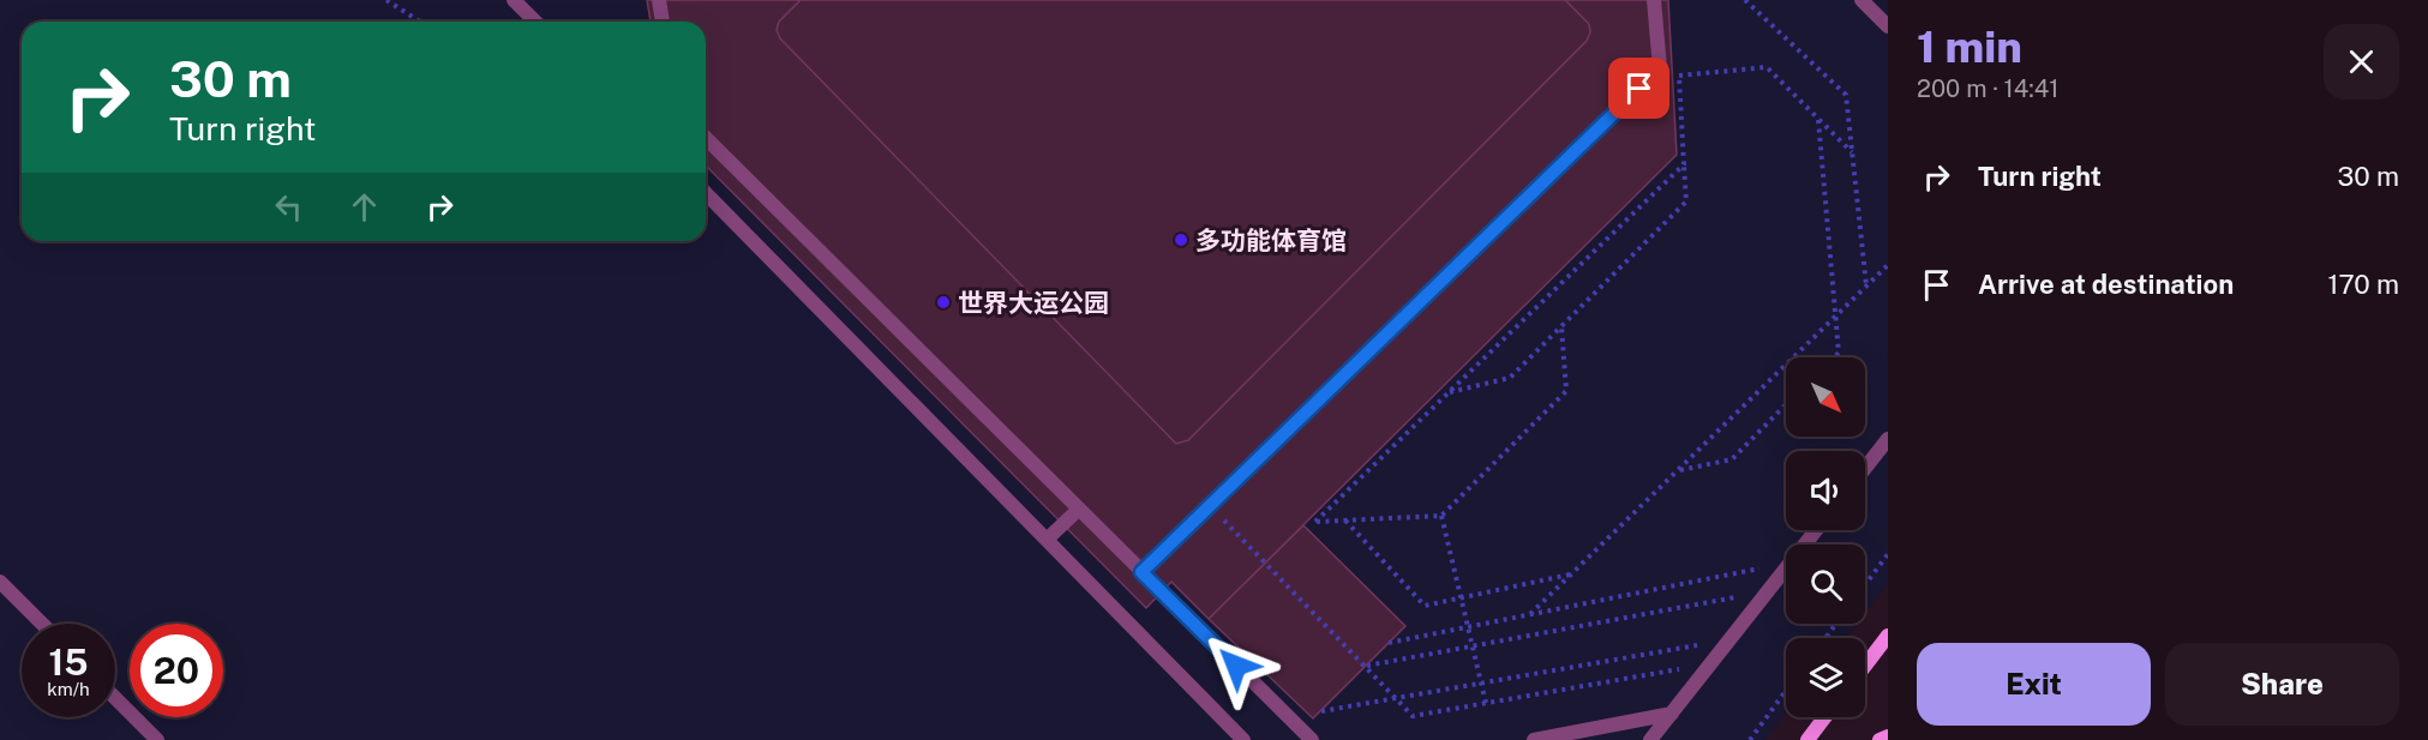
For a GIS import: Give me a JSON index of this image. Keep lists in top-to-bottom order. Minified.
{"places":["多功能体育馆","世界大运公园"],"north":"bottom right","page":{"heading":["1 min","200 m · 14:41"],"turn":["30 m","Turn right"],"list":[{"name":"Turn right","value":"30 m"},{"name":"Arrive at destination","value":"170 m"}],"speed":"15 km/h","limit":"20","buttons":["Exit","Share"]}}
